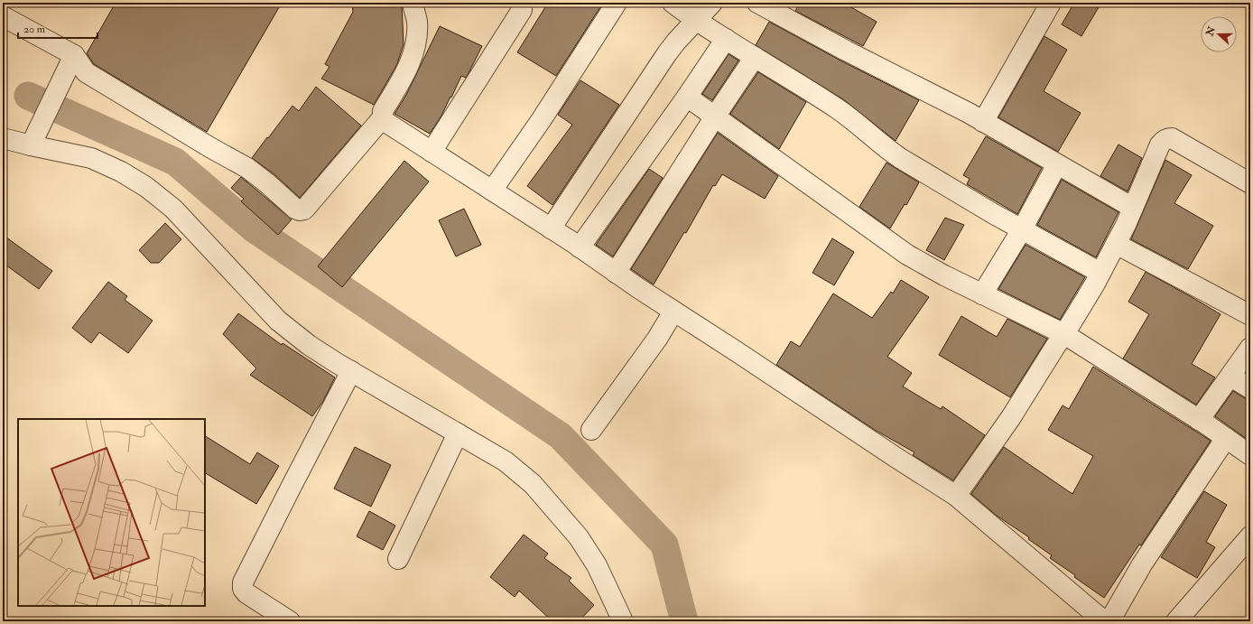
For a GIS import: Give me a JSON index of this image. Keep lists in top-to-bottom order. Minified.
{"scale_bar":"20 m","north":"left"}
